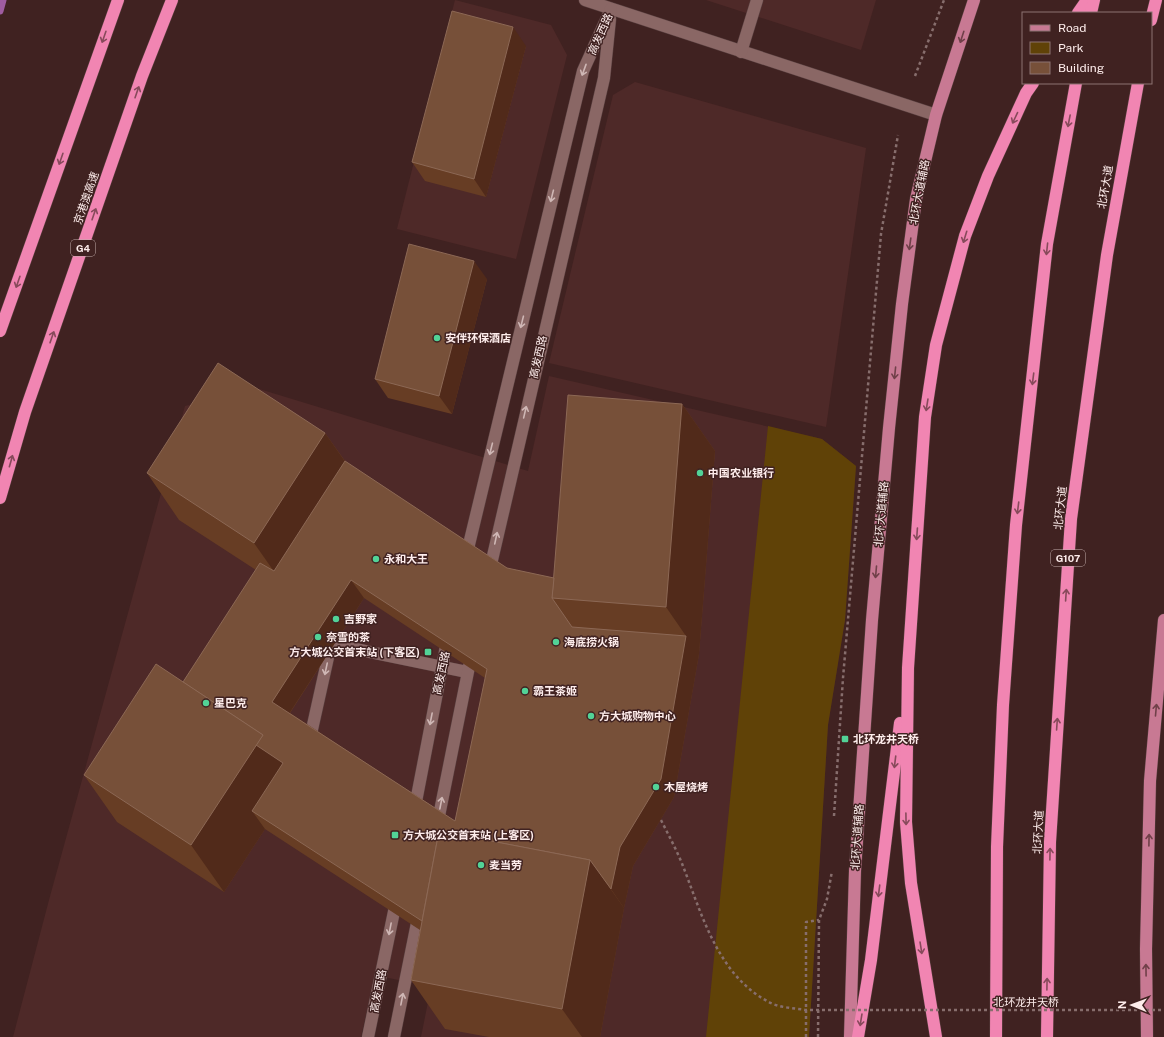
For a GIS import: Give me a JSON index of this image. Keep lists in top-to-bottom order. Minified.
{"streets":{"highway":["北环大道","京港澳高速","G4","G107"],"main road":["北环大道辅路"],"street":["高发西路"],"path":["北环龙井天桥"]},"one_way":["北环大道辅路"],"places":{"other":["安伴环保酒店","中国农业银行","永和大王","吉野家","奈雪的茶","海底捞火锅","霸王茶姬","星巴克","方大城购物中心","木屋烧烤","麦当劳"],"transit":["方大城公交首末站 (下客区)","北环龙井天桥","方大城公交首末站 (上客区)"]},"legend":["Road","Park","Building"],"north":"left"}
